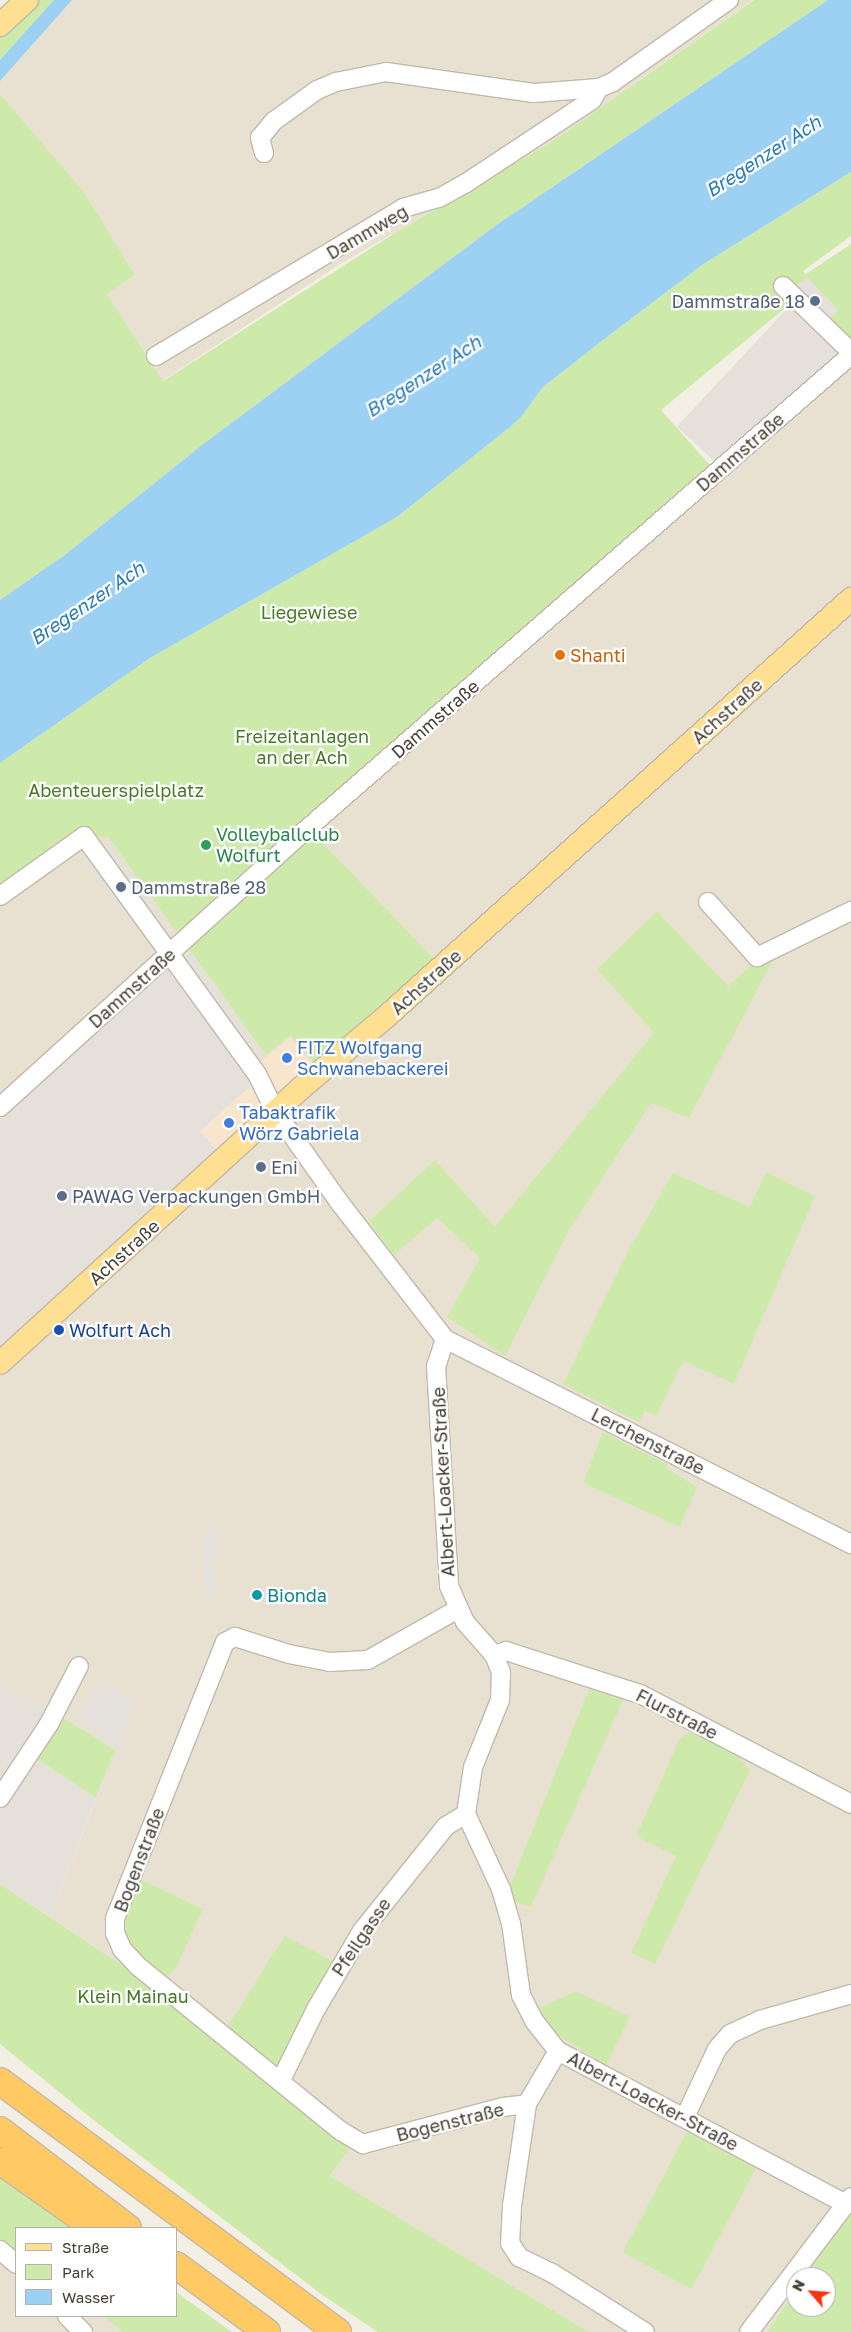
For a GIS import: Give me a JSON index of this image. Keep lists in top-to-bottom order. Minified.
{"streets":{"main road":["Achstraße"],"street":["Dammweg","Dammstraße","Lerchenstraße","Albert-Loacker-Straße","Flurstraße","Bogenstraße","Pfeilgasse"]},"crossings":[["Lerchenstraße","Albert-Loacker-Straße"],["Albert-Loacker-Straße","Flurstraße"],["Albert-Loacker-Straße","Bogenstraße"],["Albert-Loacker-Straße","Pfeilgasse"],["Bogenstraße","Pfeilgasse"]],"water":["Bregenzer Ach"],"parks":["Liegewiese","Freizeitanlagen an der Ach","Abenteuerspielplatz","Klein Mainau"],"places":["Dammstraße 18","Shanti","Volleyballclub Wolfurt","Dammstraße 28","FITZ Wolfgang Schwanebackerei","Tabaktrafik Wörz Gabriela","Eni","PAWAG Verpackungen GmbH","Wolfurt Ach","Bionda"],"legend":["Straße","Park","Wasser"],"north":"top left"}
